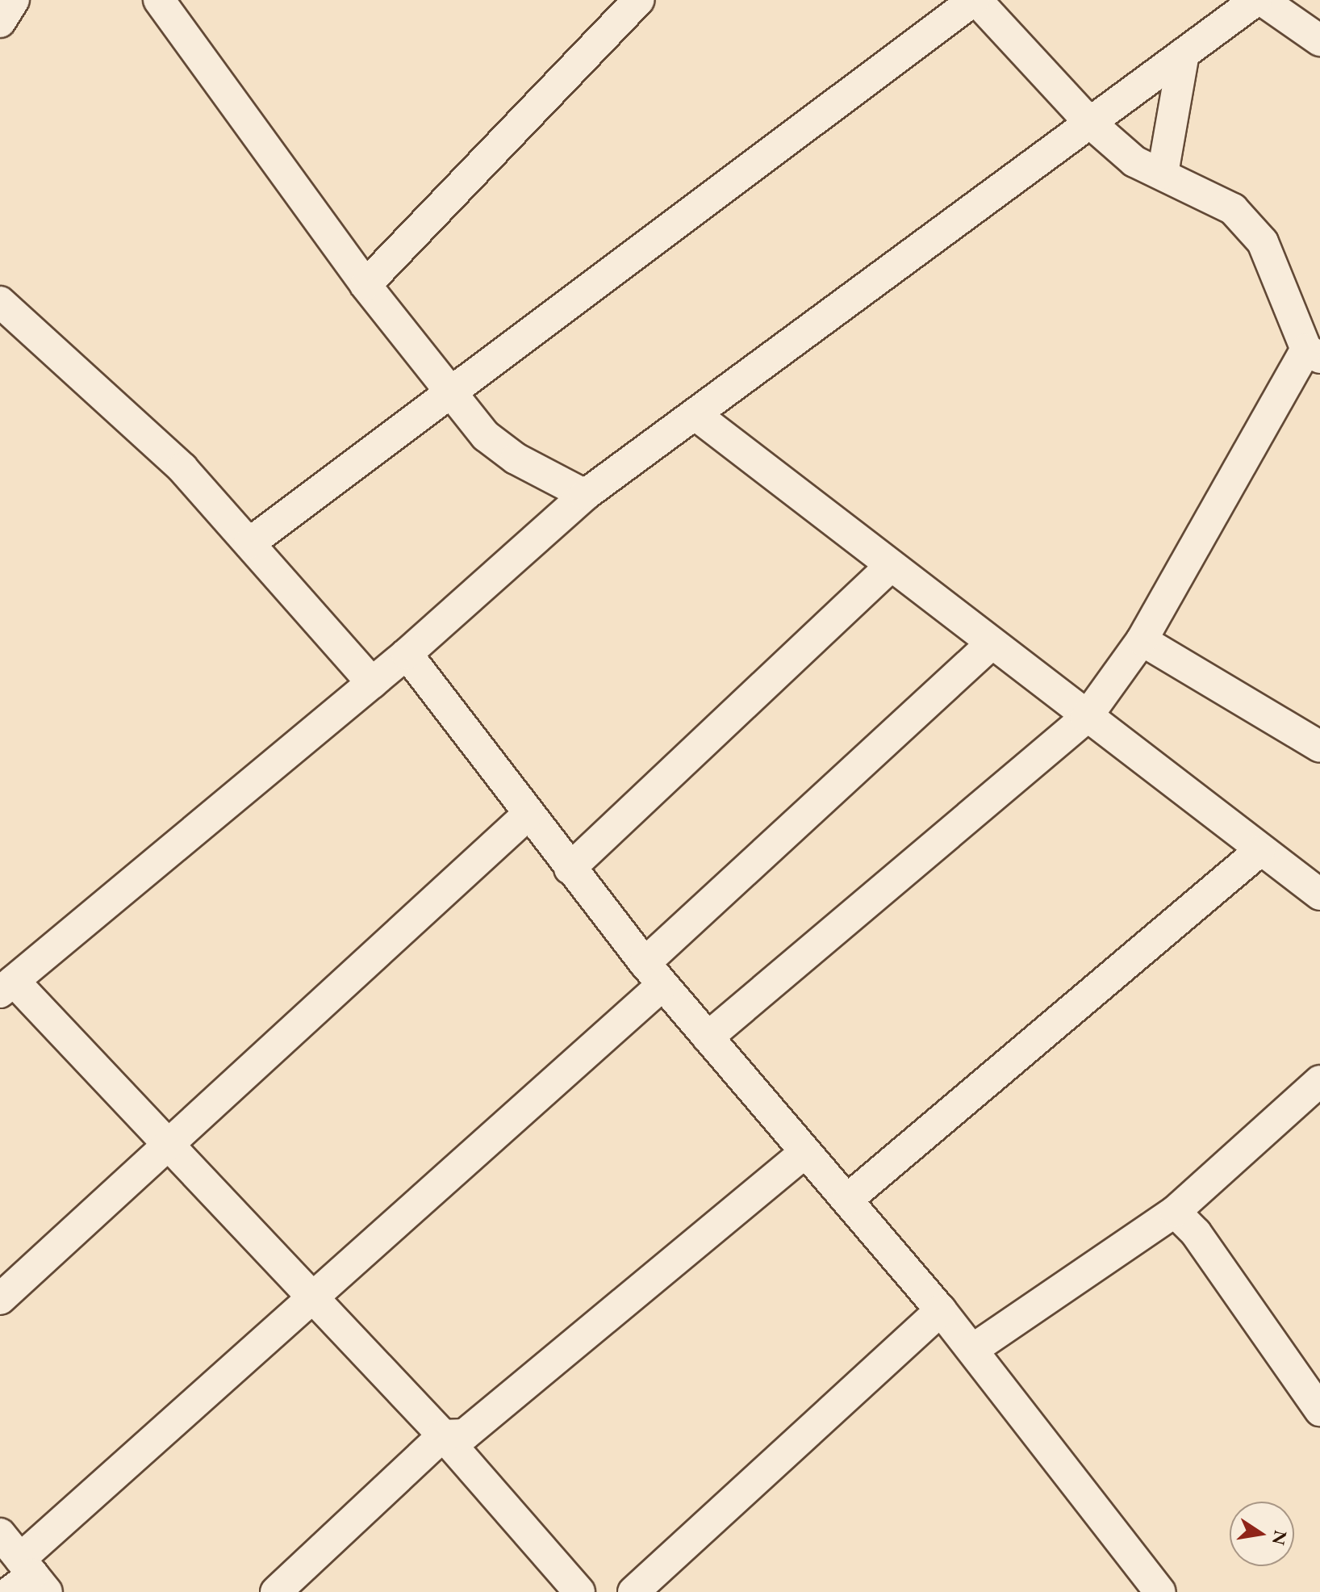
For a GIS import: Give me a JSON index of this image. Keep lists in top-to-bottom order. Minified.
{"north":"right"}
